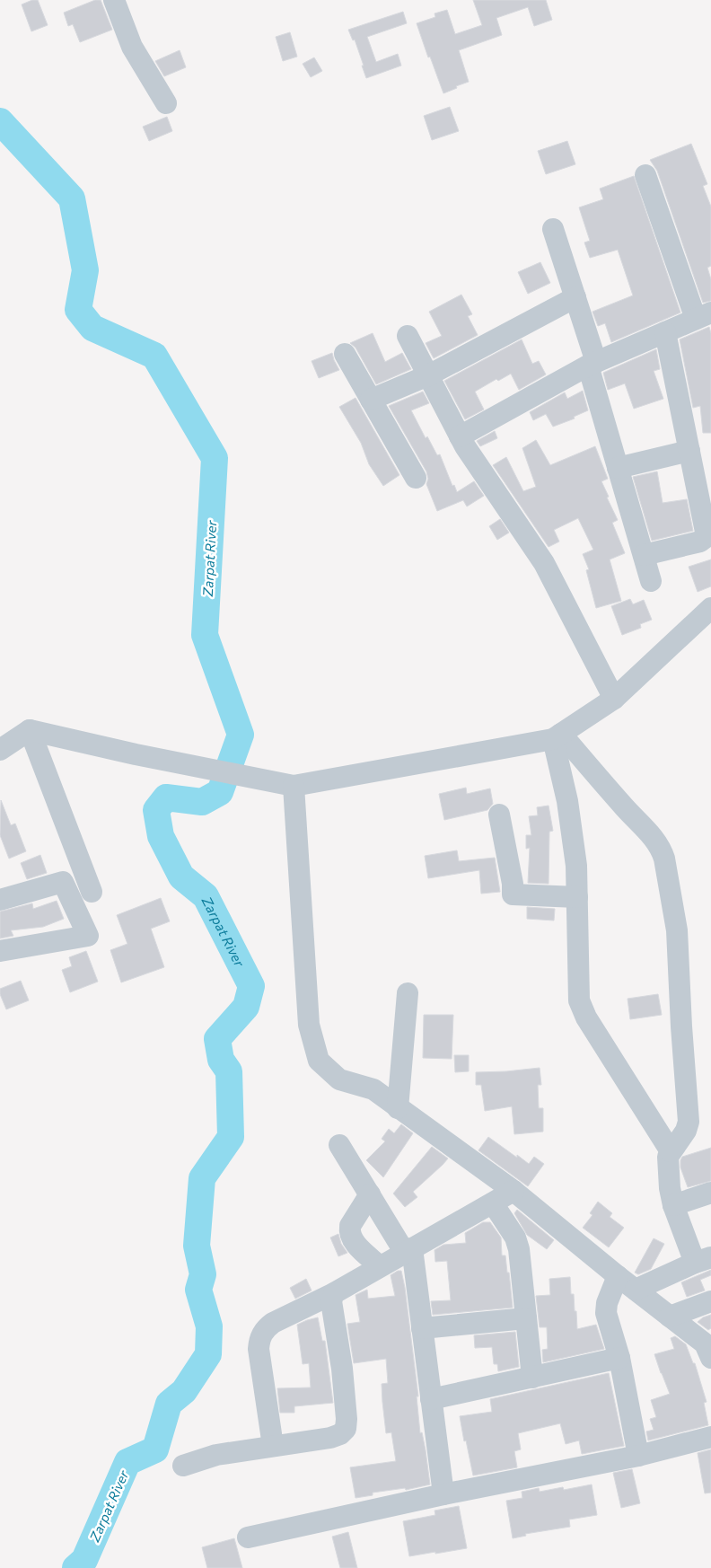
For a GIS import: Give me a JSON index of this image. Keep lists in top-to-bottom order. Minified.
{"water":["Zarpat River"]}
